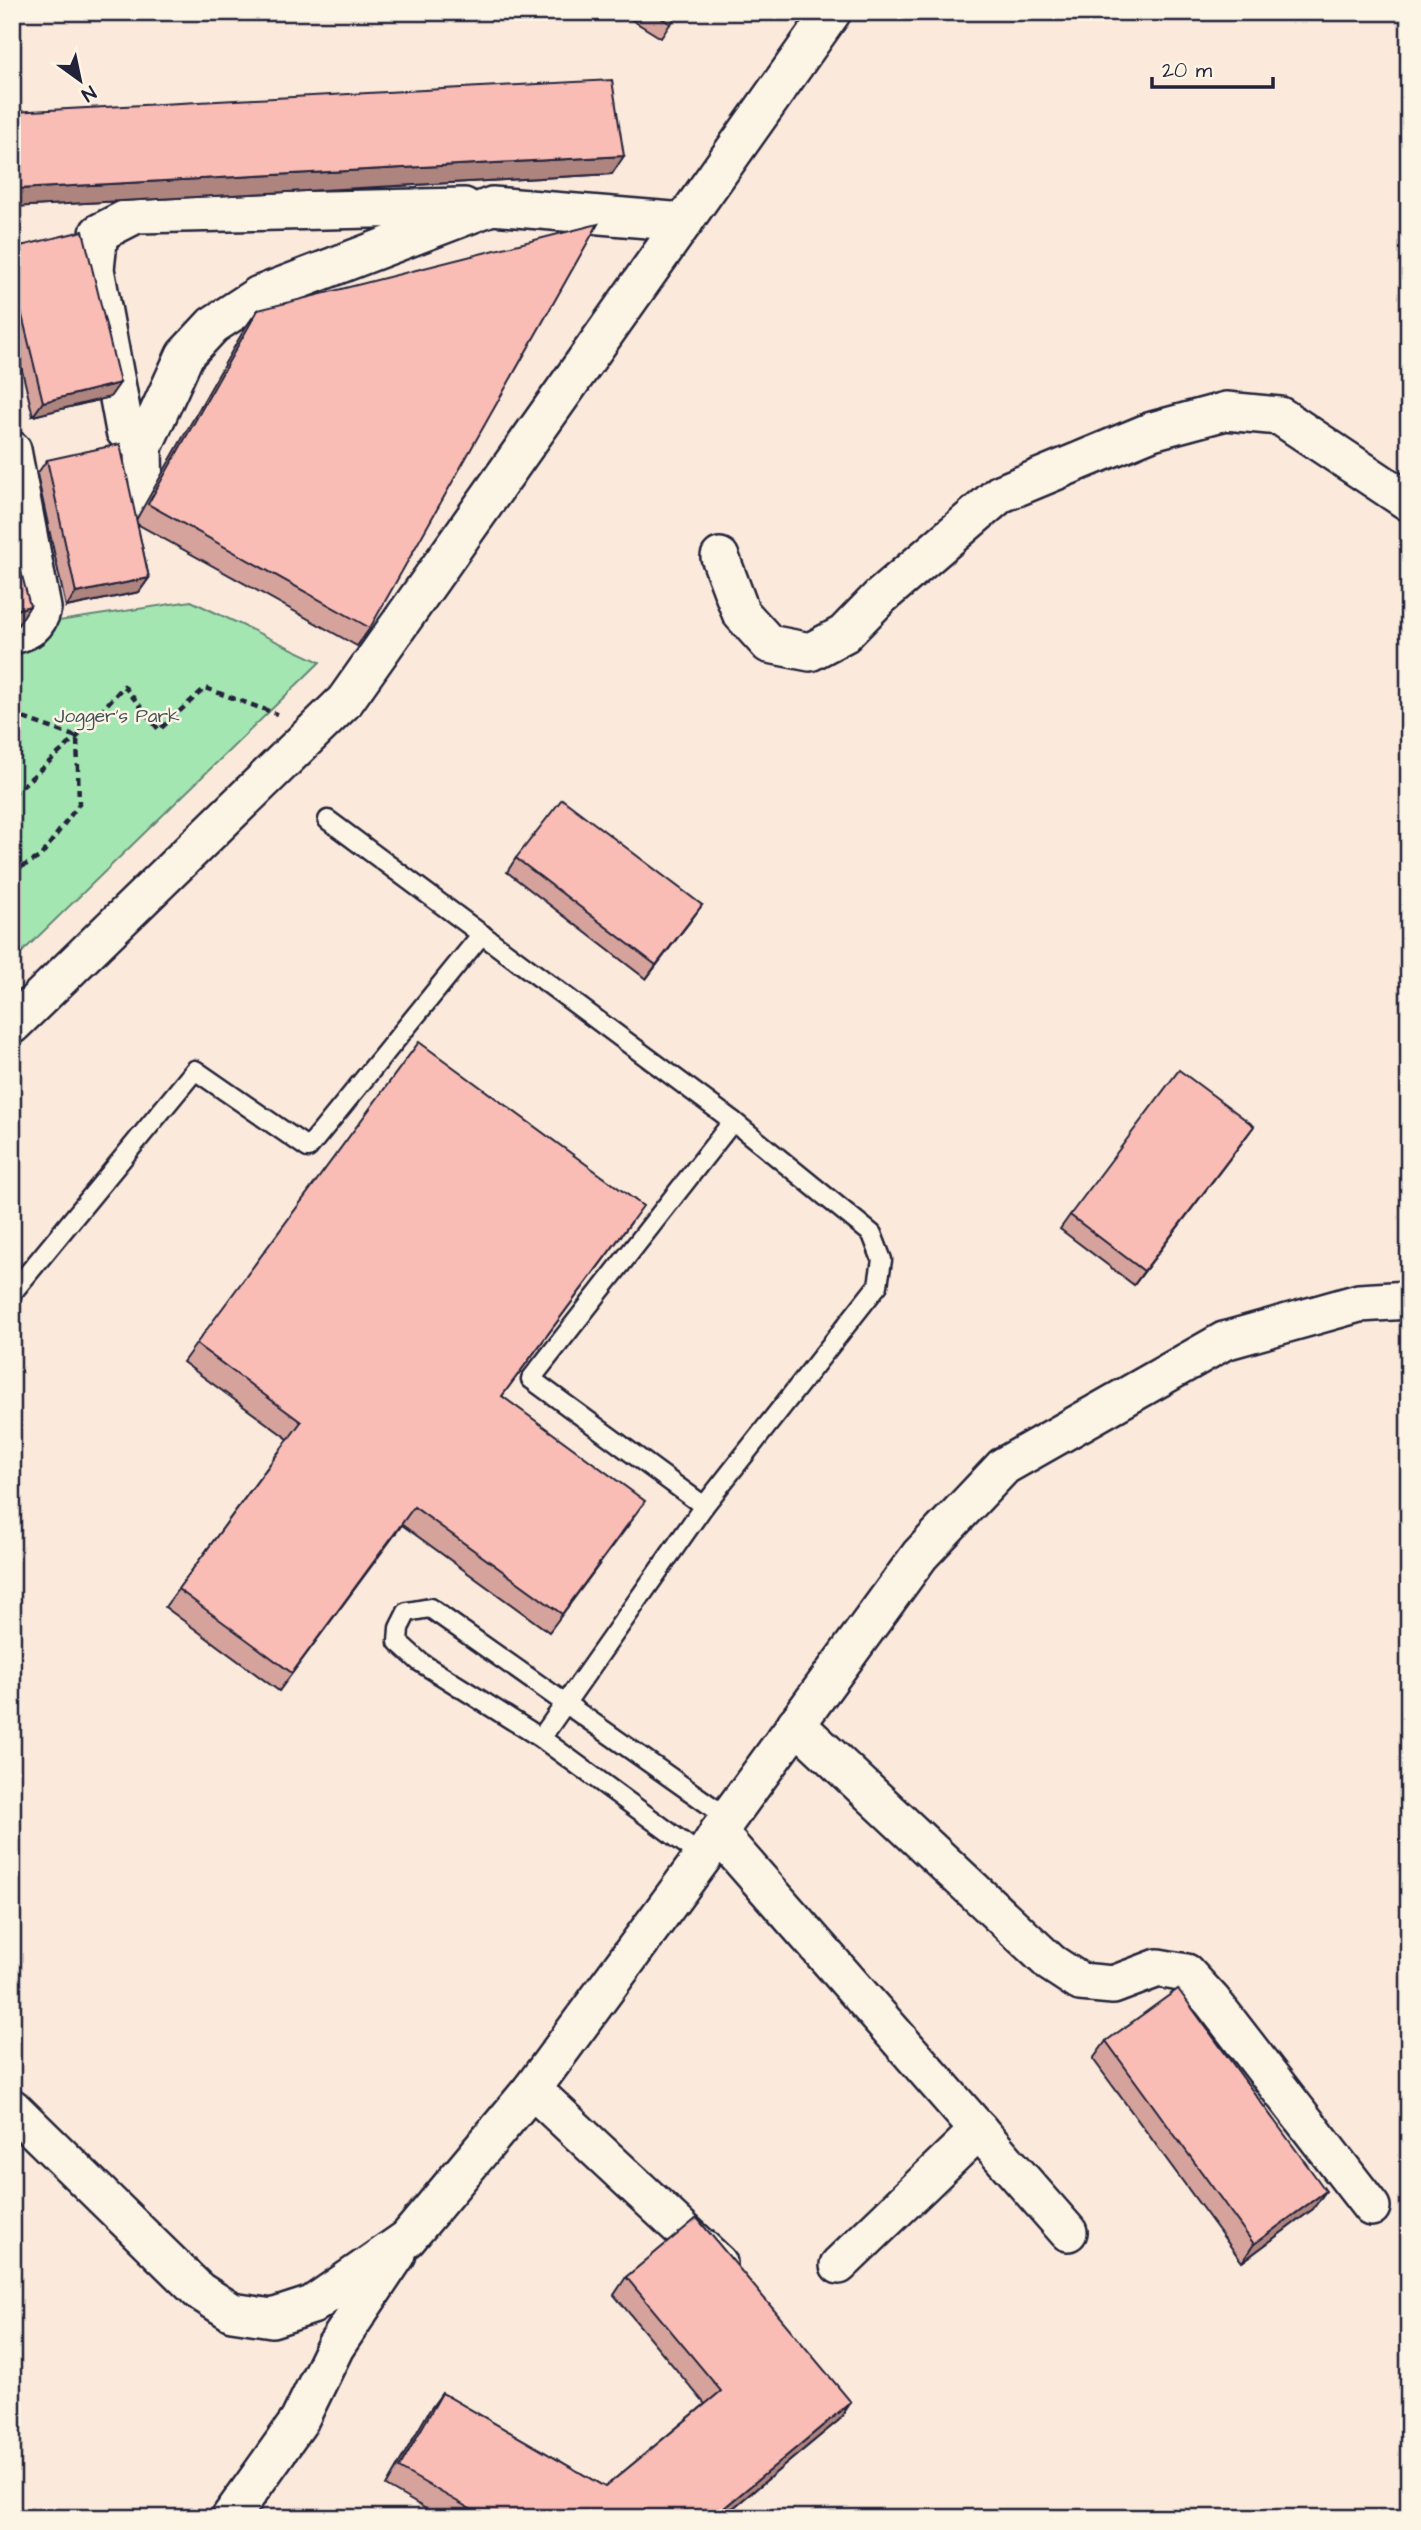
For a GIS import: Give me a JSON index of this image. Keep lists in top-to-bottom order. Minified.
{"parks":["Jogger's Park"],"scale_bar":"20 m","north":"bottom right"}
